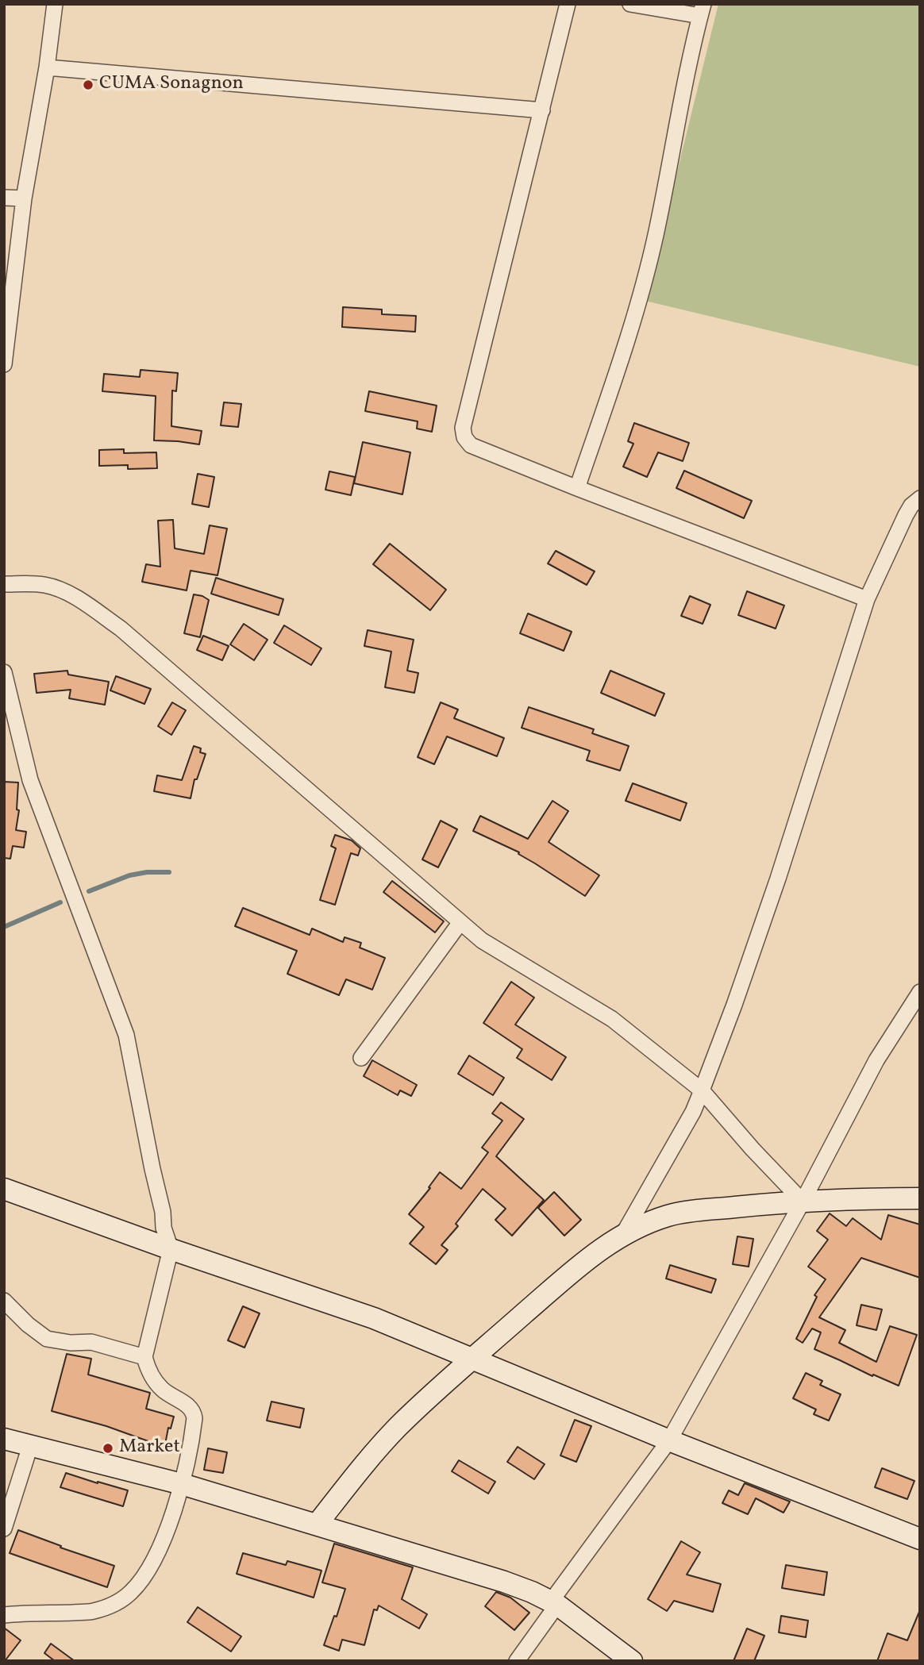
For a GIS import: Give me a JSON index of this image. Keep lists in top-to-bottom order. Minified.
{"places":["CUMA Sonagnon","Market"]}
